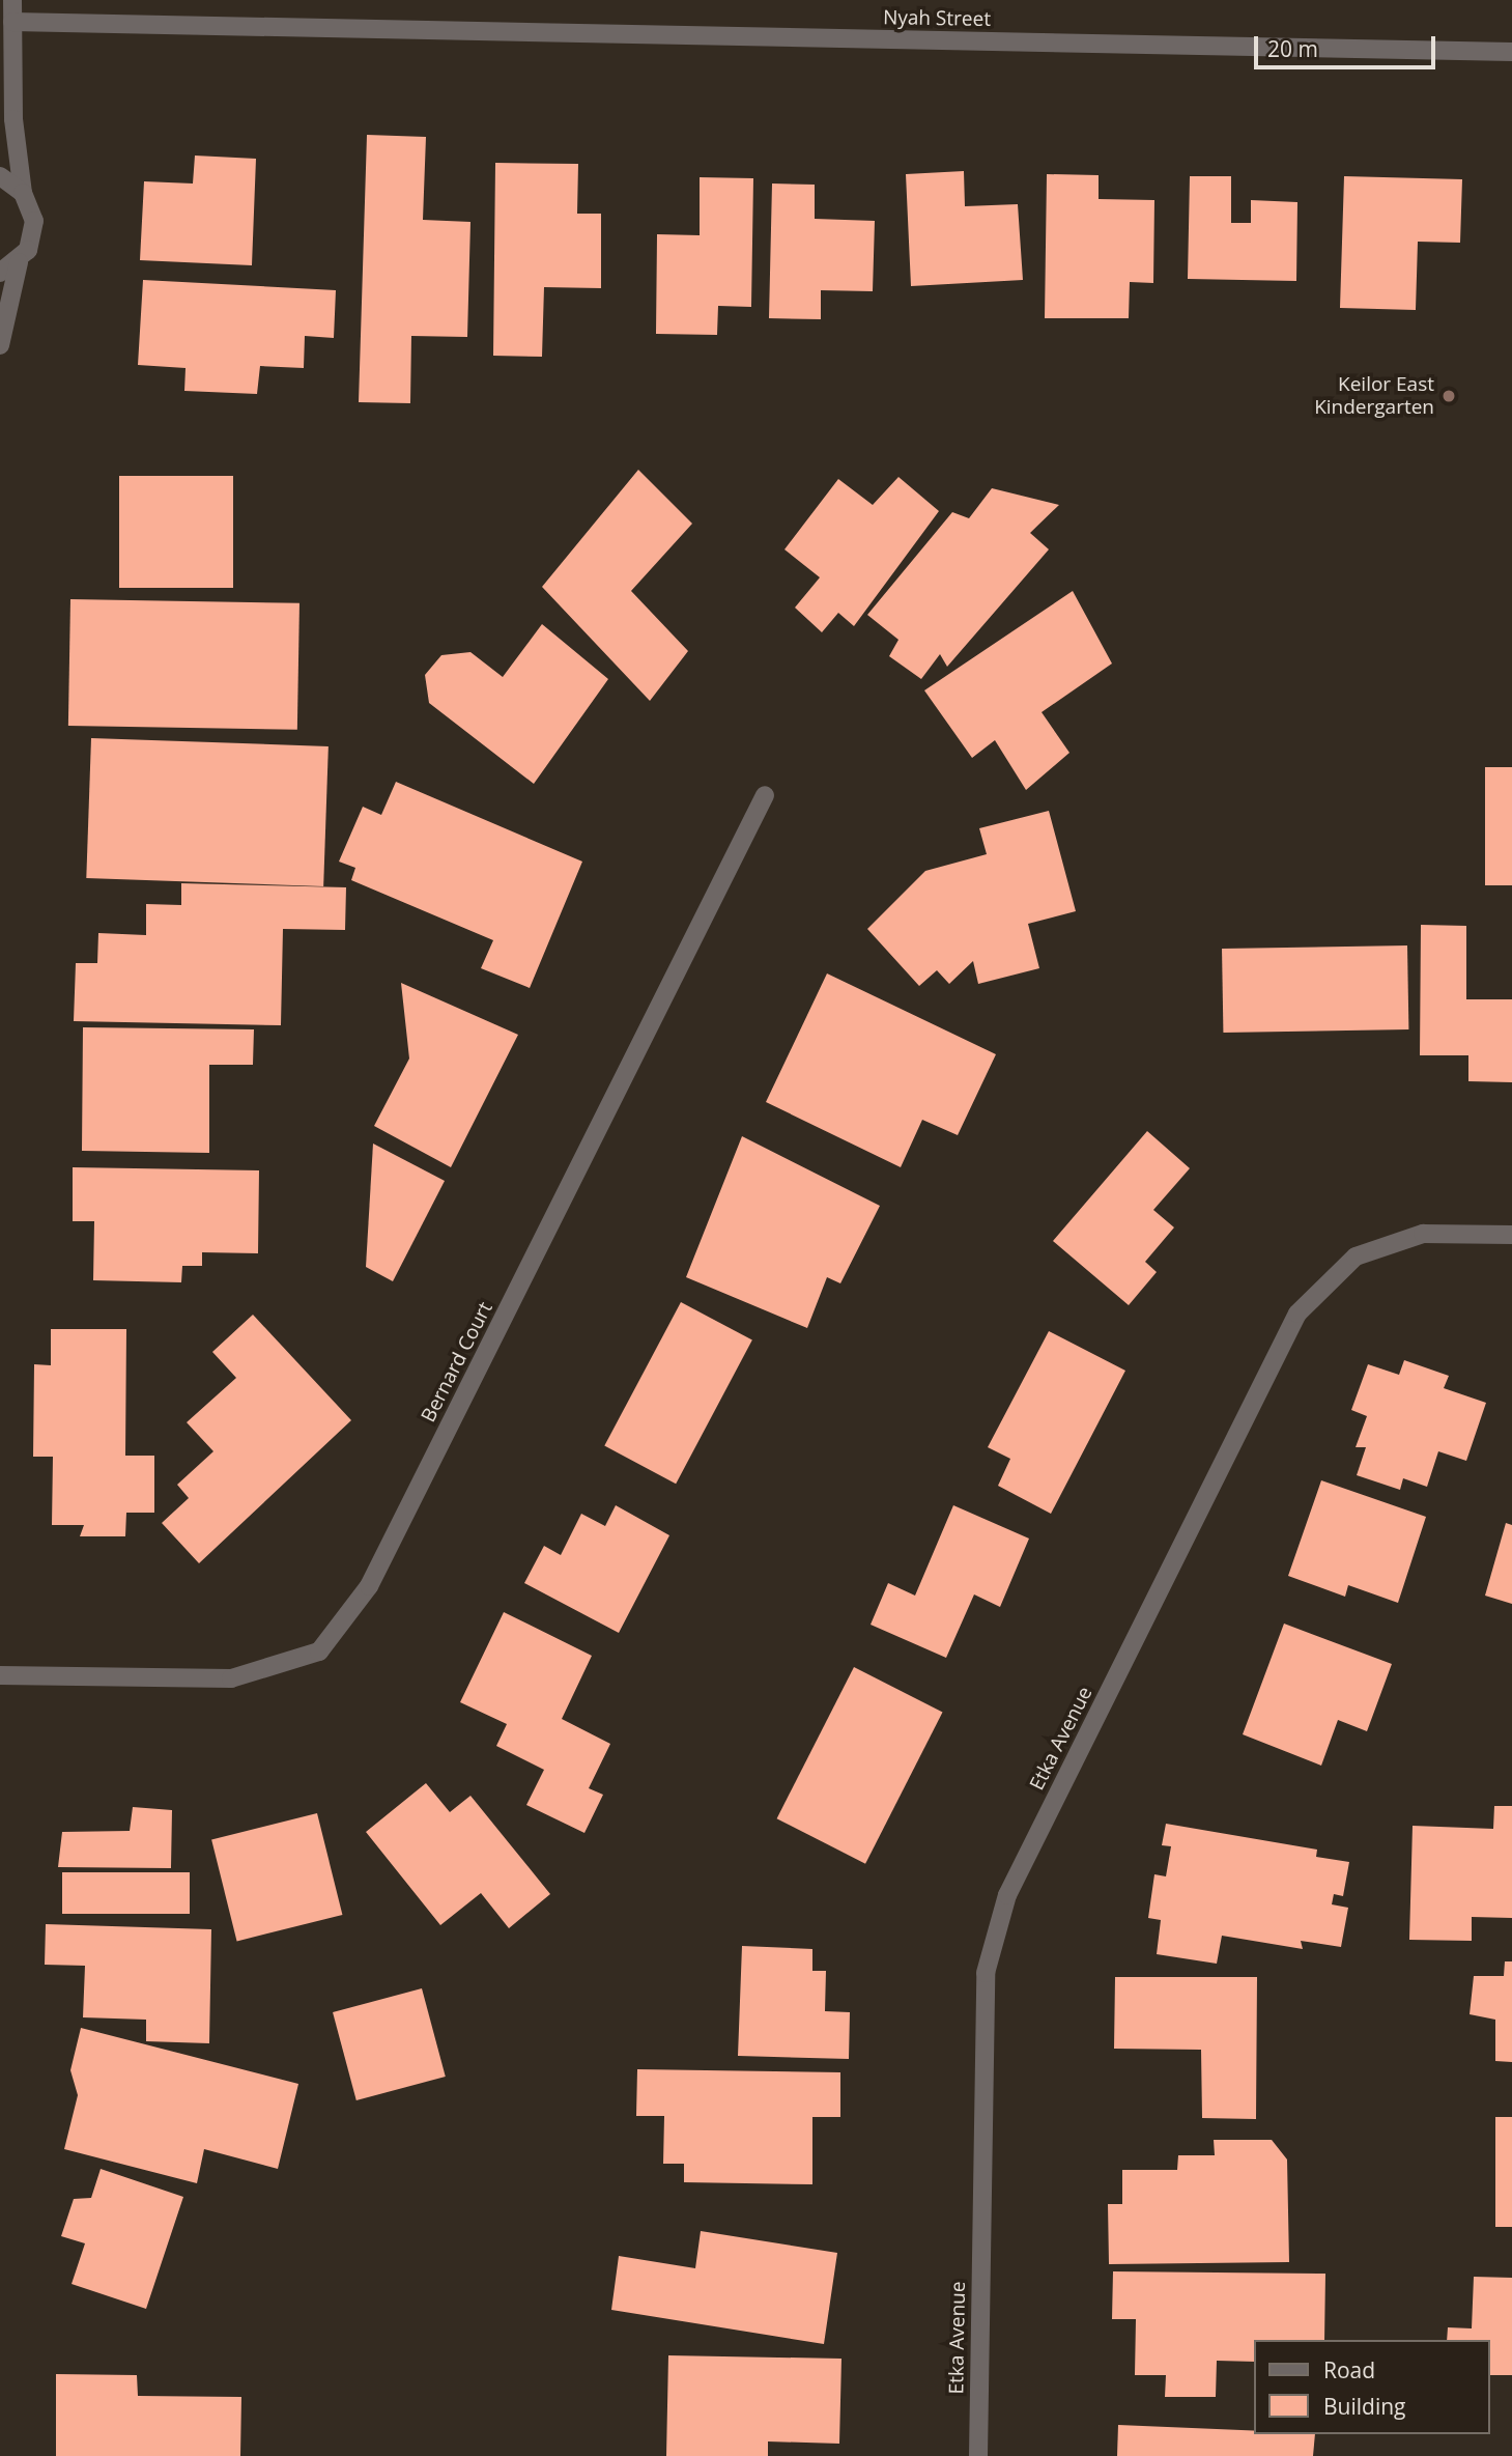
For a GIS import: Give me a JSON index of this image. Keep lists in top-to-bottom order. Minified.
{"streets":{"street":["Nyah Street","Bernard Court","Etka Avenue"]},"places":["Keilor East Kindergarten"],"legend":["Road","Building"],"scale_bar":"20 m"}
